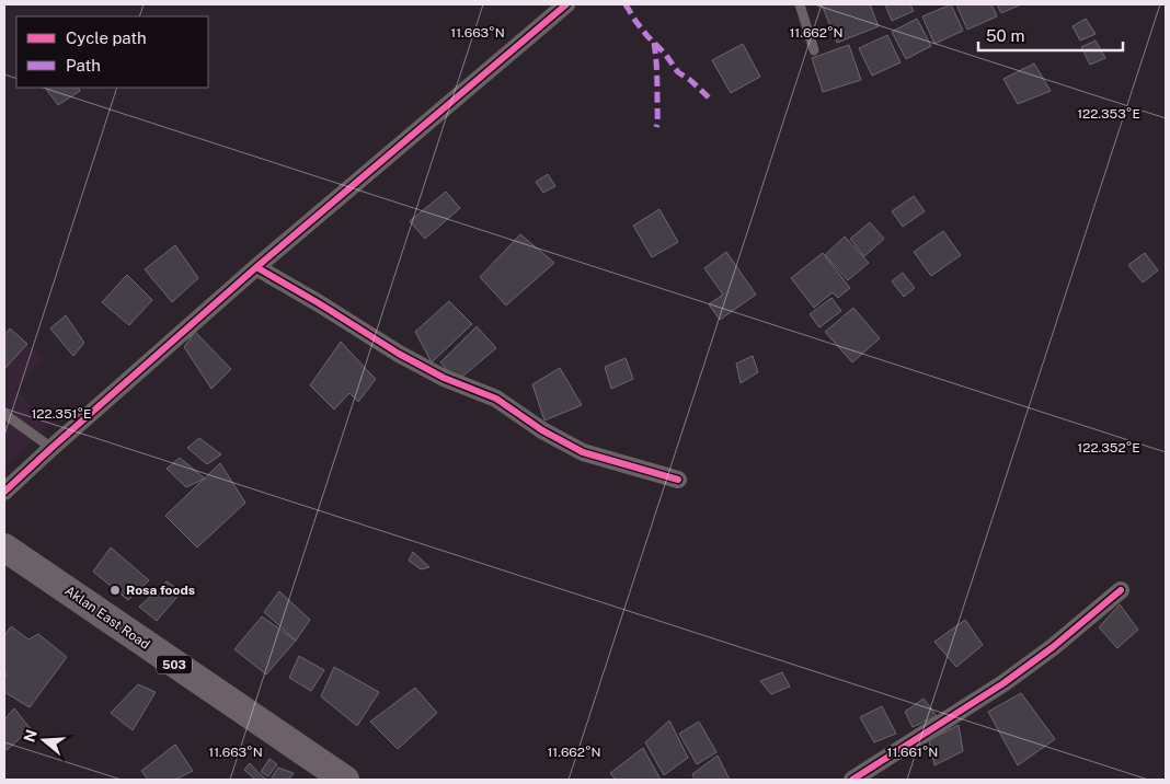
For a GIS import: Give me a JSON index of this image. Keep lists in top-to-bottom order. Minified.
{"streets":{"main road":["Aklan East Road","503"]},"places":["Rosa foods"],"legend":["Cycle path","Path"],"scale_bar":"50 m","north":"left","coordinates":["11.663°N","11.662°N","122.353°E","122.351°E","122.352°E","11.661°N"]}
